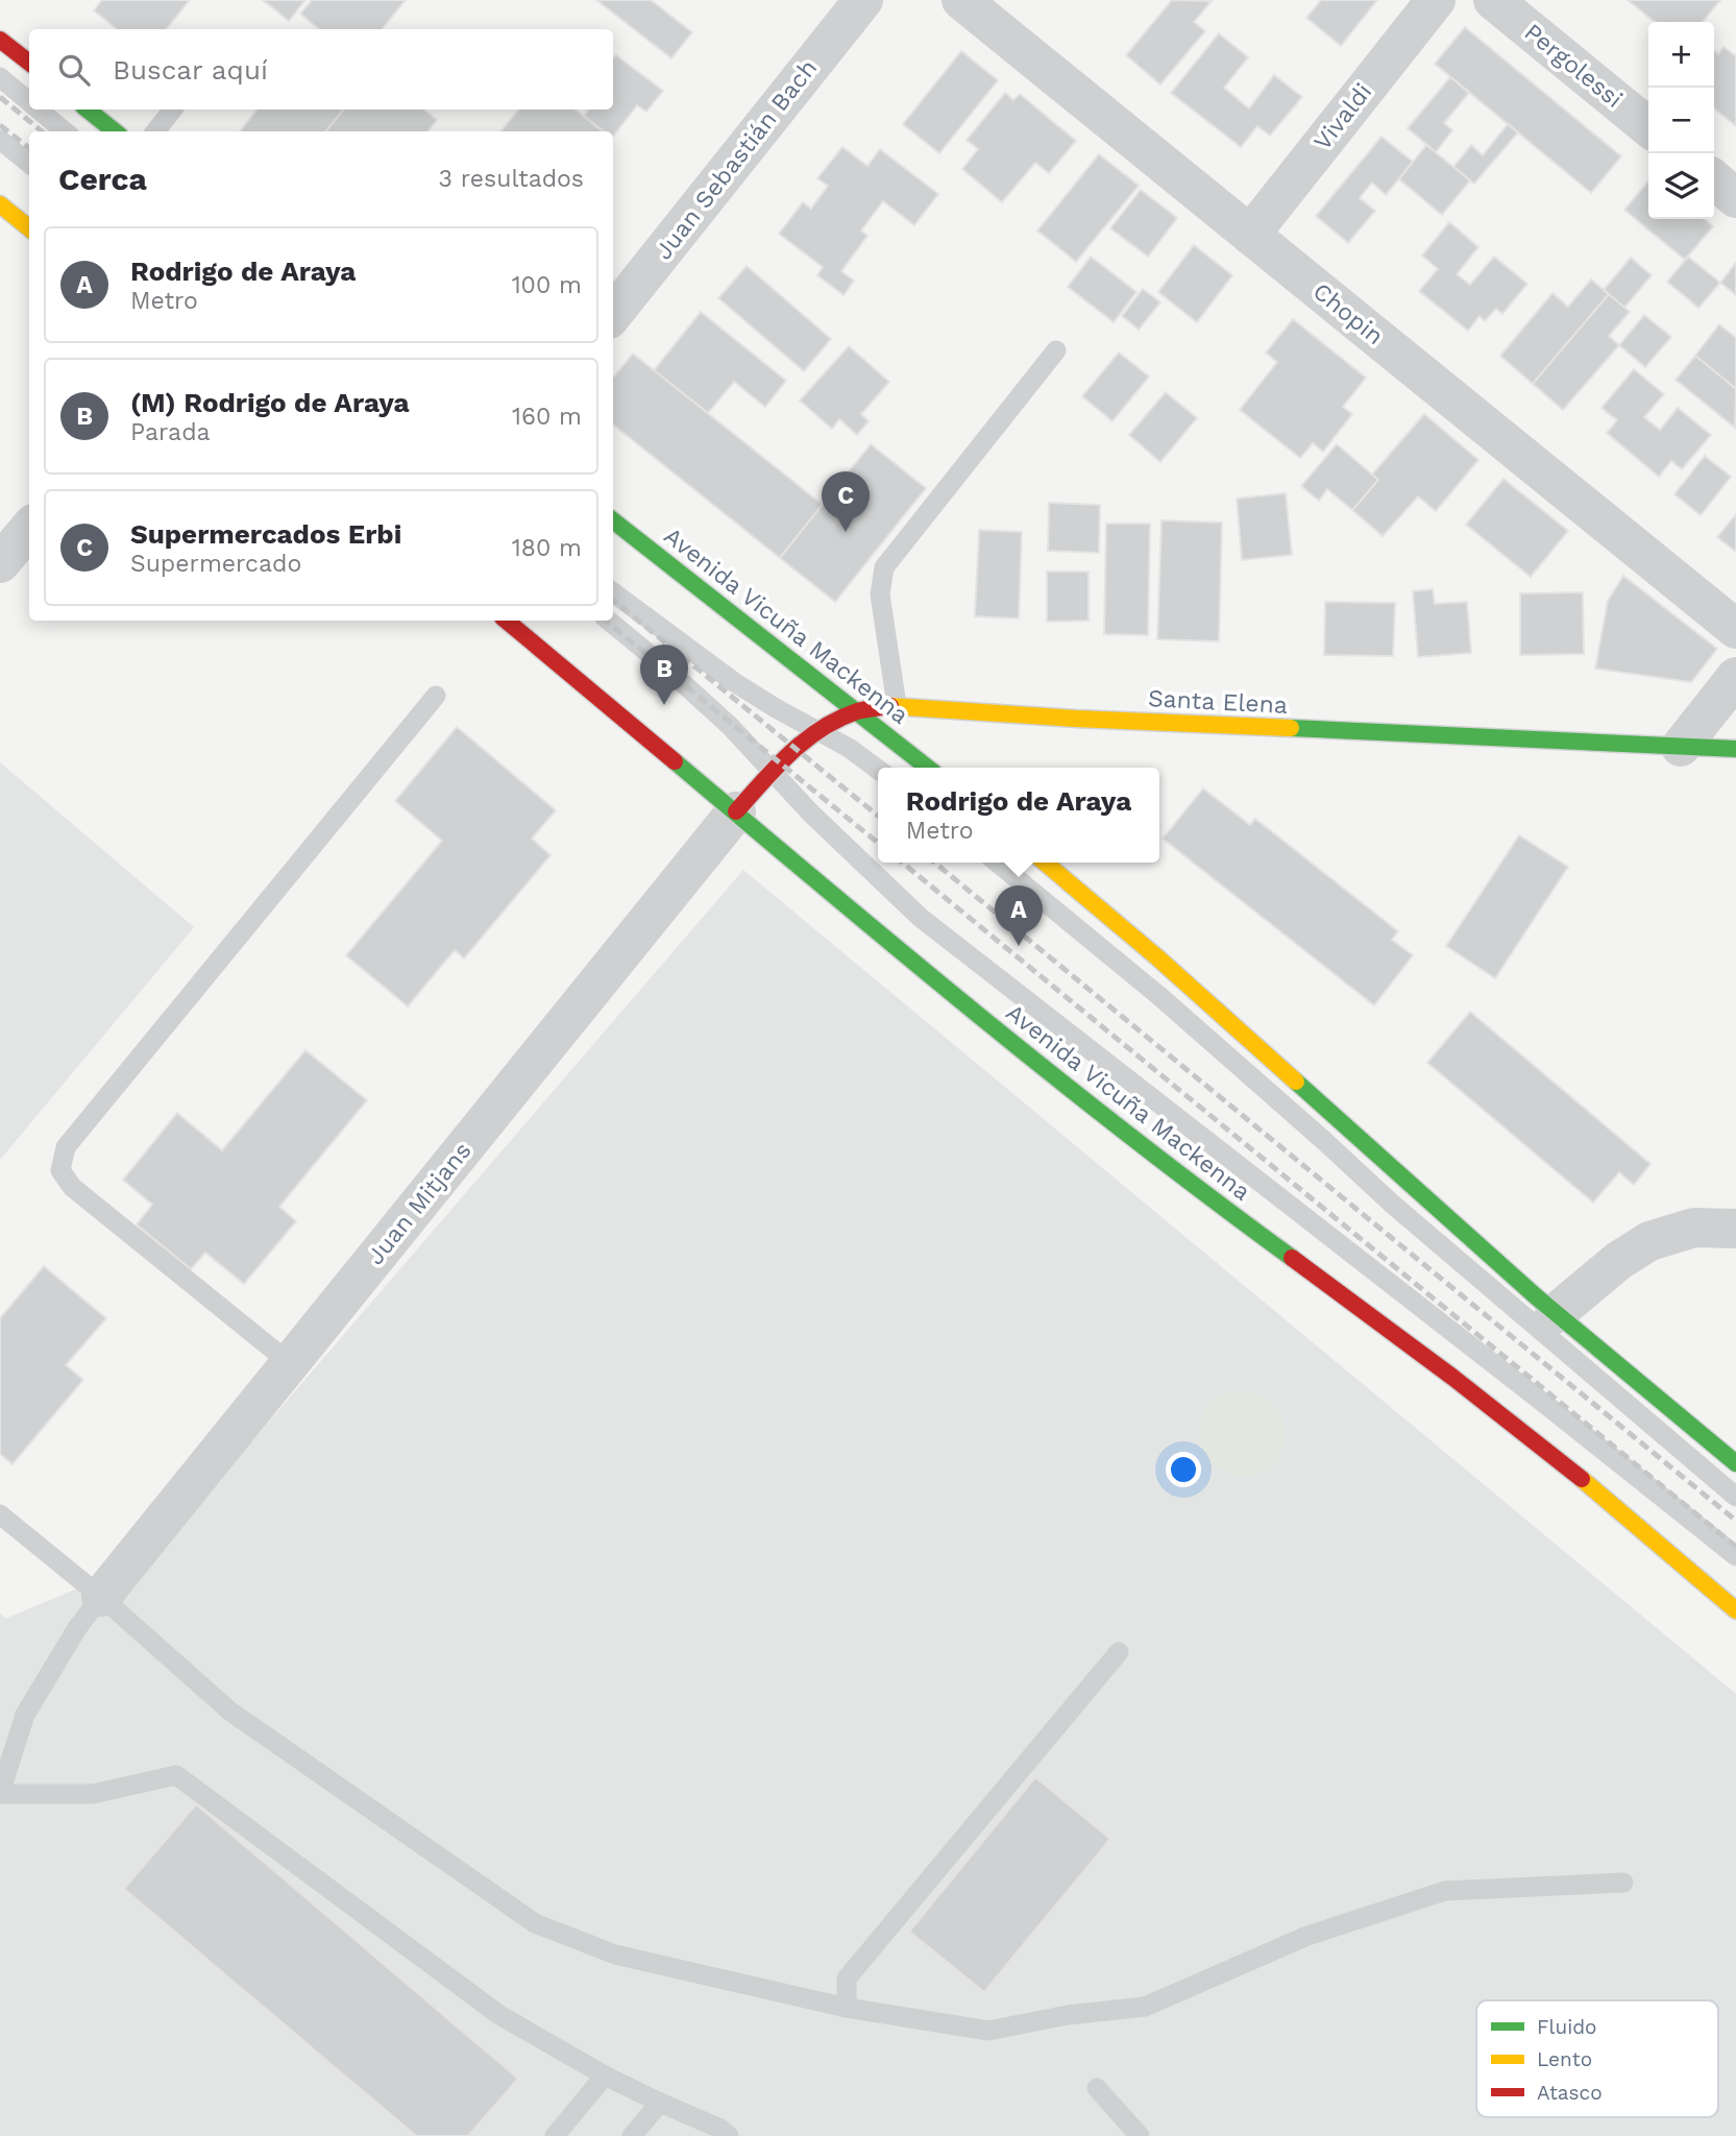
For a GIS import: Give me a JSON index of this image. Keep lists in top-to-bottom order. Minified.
{"streets":{"main road":["Avenida Vicuña Mackenna","Santa Elena"],"street":["Pergolessi","Vivaldi","Juan Sebastián Bach","Chopin","Juan Mitjans"]},"crossings":[["Vivaldi","Chopin"],["Avenida Vicuña Mackenna","Santa Elena"],["Avenida Vicuña Mackenna","Juan Mitjans"],["Santa Elena","Juan Mitjans"]],"legend":["Fluido","Lento","Atasco"],"page":{"map_buttons":["+","−"],"search":"Buscar aquí","heading":["Cerca","3 resultados"],"list":[{"mark":"A","name":"Rodrigo de Araya","note":"Metro","value":"100 m"},{"mark":"B","name":"(M) Rodrigo de Araya","note":"Parada","value":"160 m"},{"mark":"C","name":"Supermercados Erbi","note":"Supermercado","value":"180 m"}],"pins":["C","B","A"],"popup":["Rodrigo de Araya","Metro"]}}
